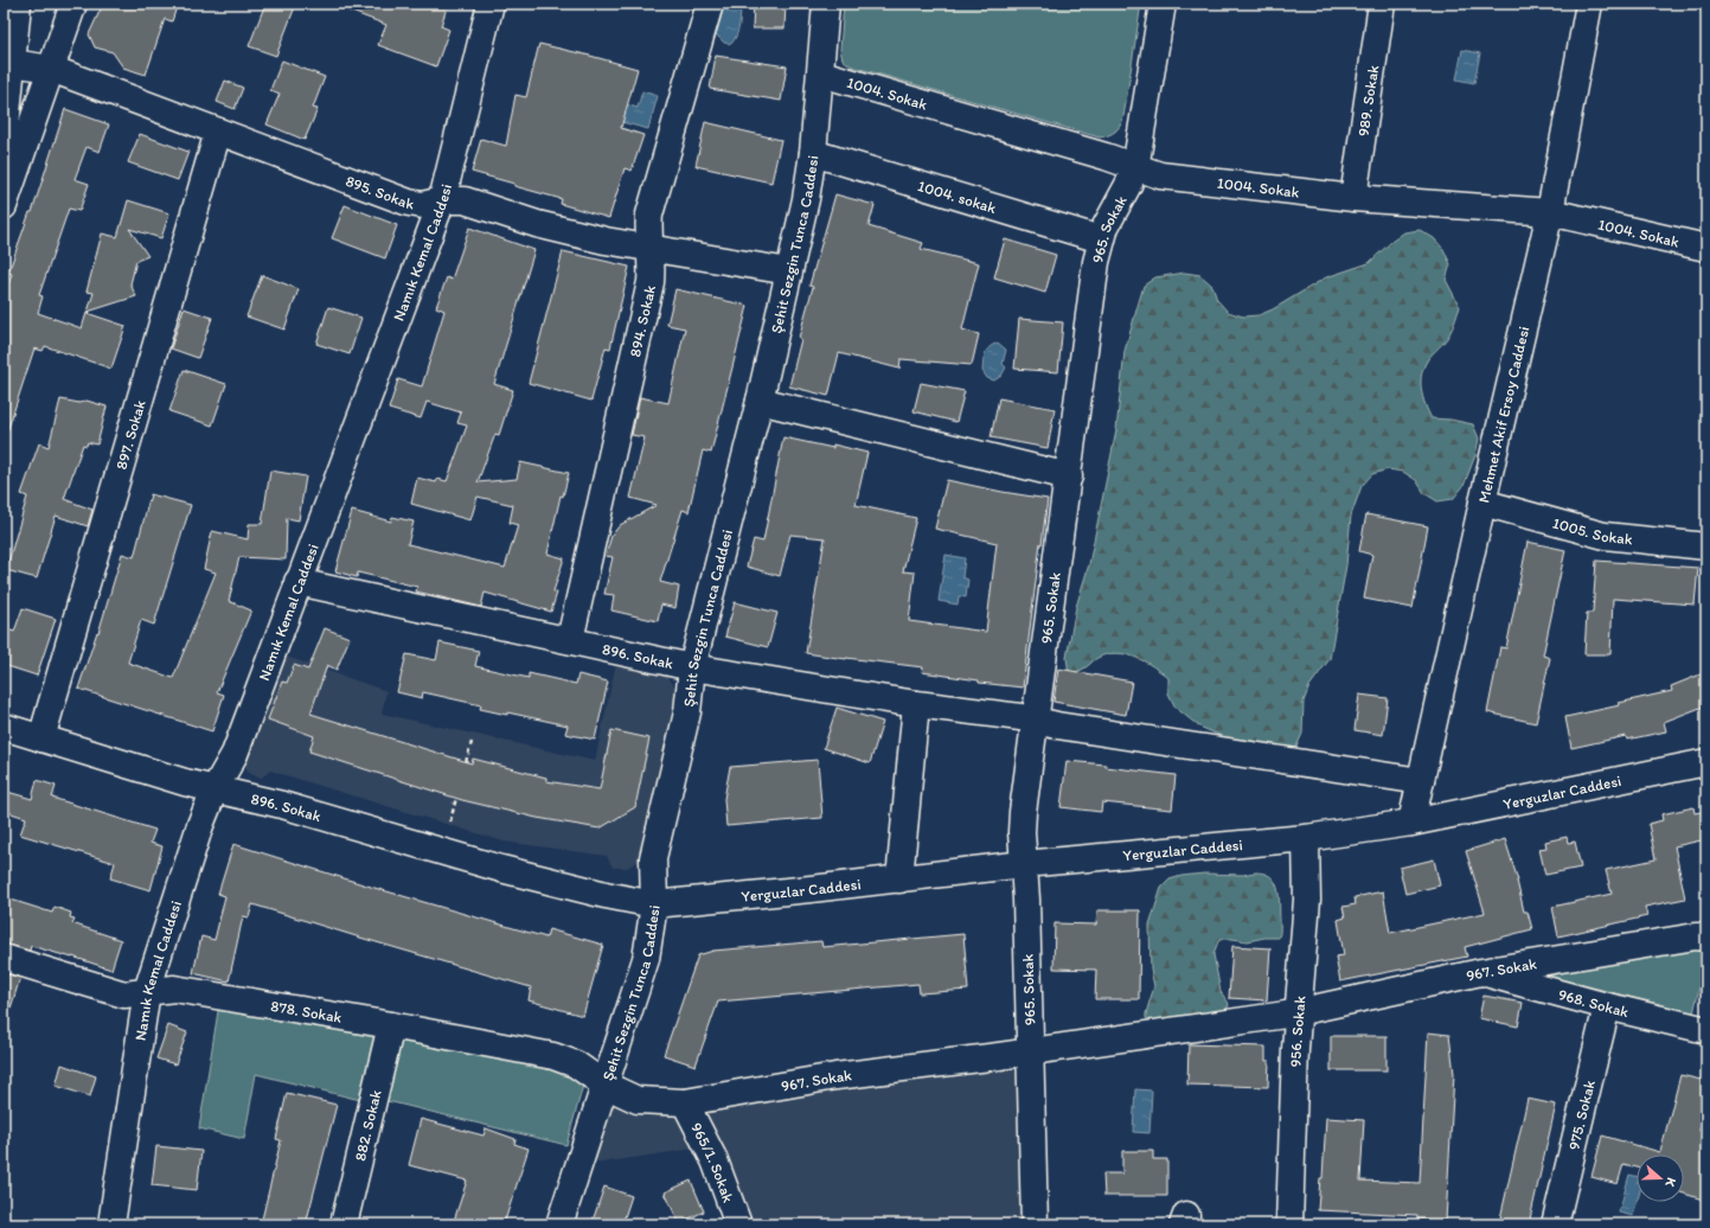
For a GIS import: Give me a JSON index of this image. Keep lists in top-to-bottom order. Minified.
{"streets":{"street":["1004. Sokak","989. Sokak","895. Sokak","1004. sokak","965. Sokak","Şehit Sezgin Tunca Caddesi","Namık Kemal Caddesi","894. Sokak","Mehmet Akif Ersoy Caddesi","897. Sokak","1005. Sokak","896. Sokak","Yerguzlar Caddesi","967. Sokak","968. Sokak","878. Sokak","956. Sokak","975. Sokak","882. Sokak","965/1. Sokak"]},"crossings":[["1004. Sokak","989. Sokak"],["1004. Sokak","965. Sokak"],["1004. Sokak","Şehit Sezgin Tunca Caddesi"],["1004. Sokak","Mehmet Akif Ersoy Caddesi"],["895. Sokak","Şehit Sezgin Tunca Caddesi"],["895. Sokak","Namık Kemal Caddesi"],["895. Sokak","894. Sokak"],["895. Sokak","897. Sokak"],["1004. sokak","965. Sokak"],["1004. sokak","Şehit Sezgin Tunca Caddesi"],["965. Sokak","896. Sokak"],["965. Sokak","Yerguzlar Caddesi"],["965. Sokak","967. Sokak"],["Şehit Sezgin Tunca Caddesi","896. Sokak"],["Şehit Sezgin Tunca Caddesi","Yerguzlar Caddesi"],["Şehit Sezgin Tunca Caddesi","967. Sokak"],["Şehit Sezgin Tunca Caddesi","878. Sokak"],["Namık Kemal Caddesi","896. Sokak"],["Namık Kemal Caddesi","878. Sokak"],["894. Sokak","896. Sokak"],["Mehmet Akif Ersoy Caddesi","1005. Sokak"],["Mehmet Akif Ersoy Caddesi","896. Sokak"],["Mehmet Akif Ersoy Caddesi","Yerguzlar Caddesi"],["897. Sokak","896. Sokak"],["896. Sokak","Yerguzlar Caddesi"],["Yerguzlar Caddesi","956. Sokak"],["967. Sokak","968. Sokak"],["967. Sokak","878. Sokak"],["967. Sokak","956. Sokak"],["967. Sokak","965/1. Sokak"],["968. Sokak","975. Sokak"],["878. Sokak","882. Sokak"]],"north":"right"}
